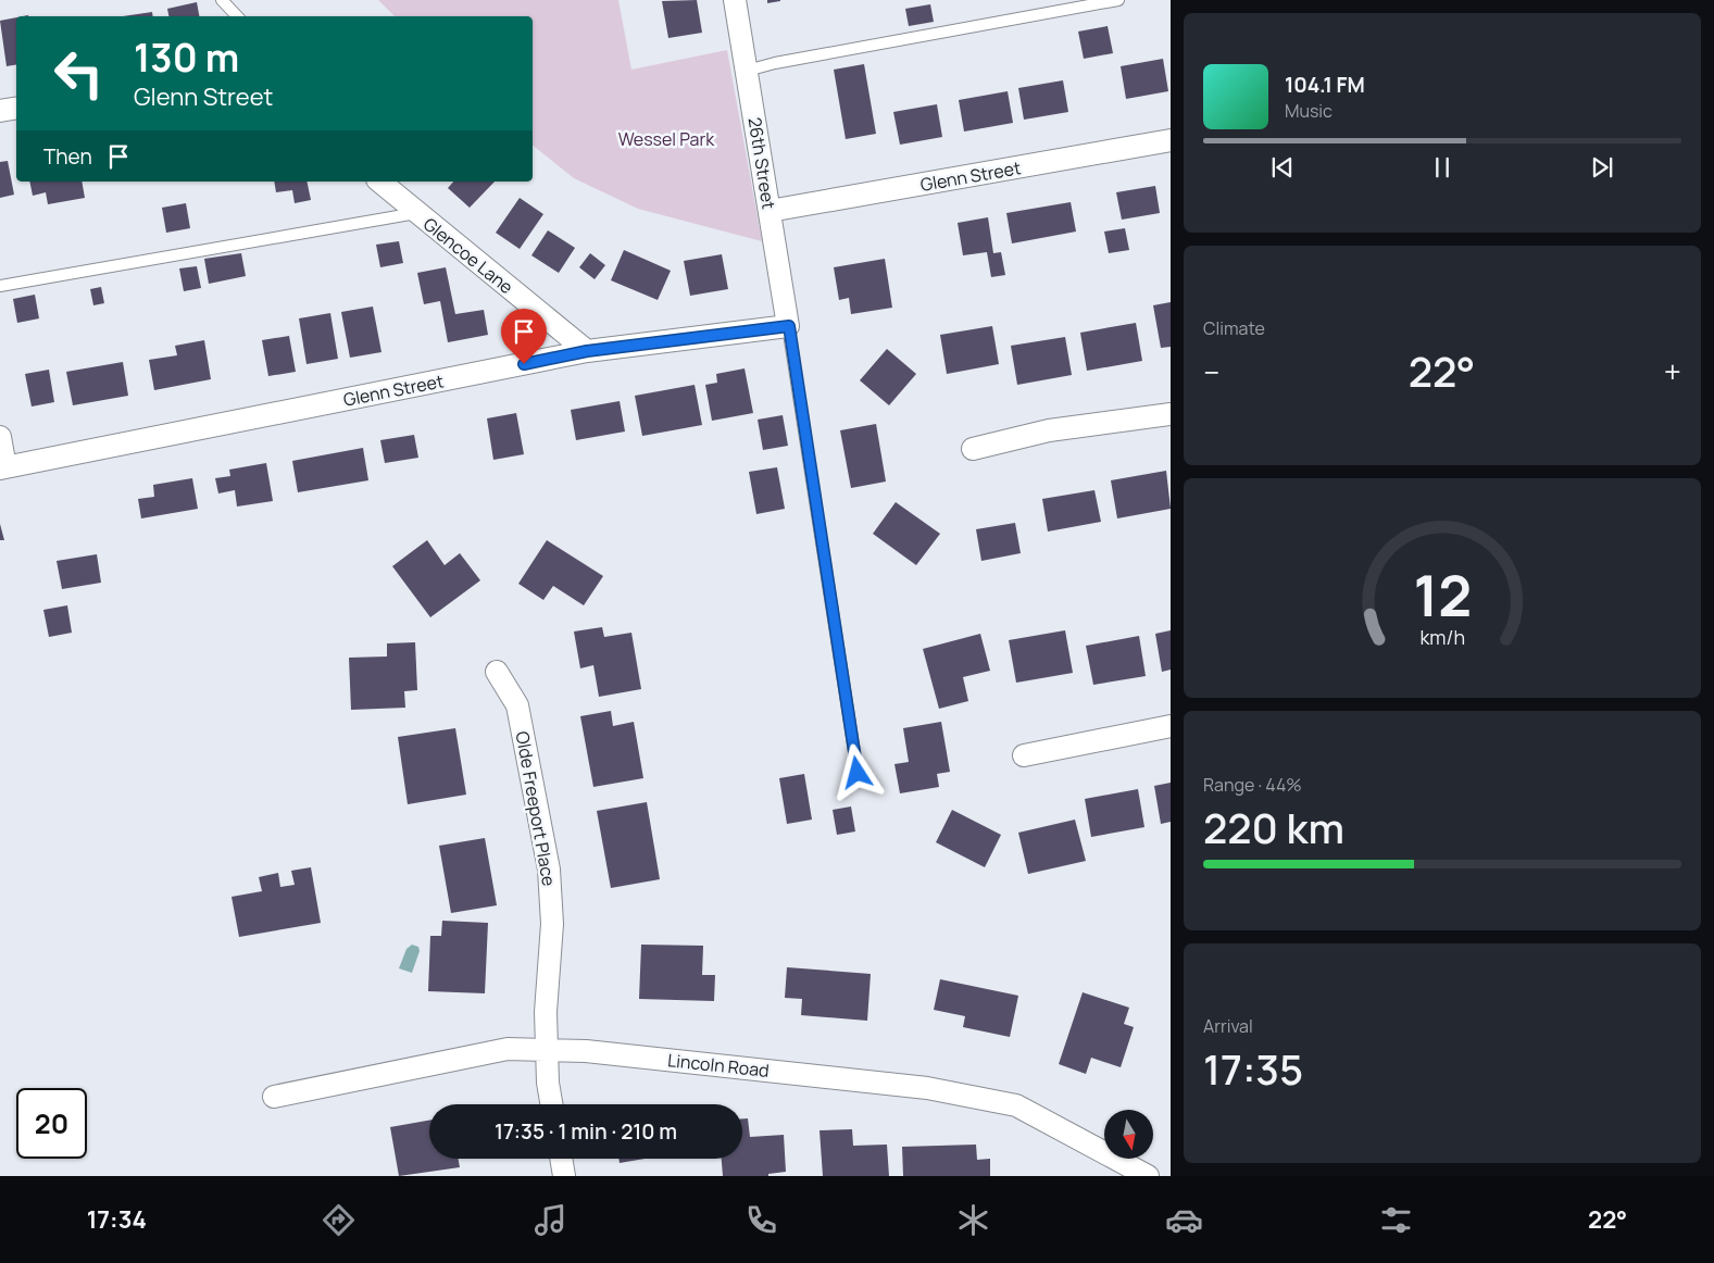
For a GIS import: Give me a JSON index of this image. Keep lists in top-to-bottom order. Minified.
{"streets":{"street":["26th Street","Glenn Street","Glencoe Lane","Olde Freeport Place","Lincoln Road"]},"crossings":[["26th Street","Glenn Street"],["Glenn Street","Glencoe Lane"],["Olde Freeport Place","Lincoln Road"]],"parks":["Wessel Park"],"north":"bottom","page":{"turn":["130 m","Glenn Street"],"song":["104.1 FM","Music"],"then":"Then","tile":["Climate",["Range · 44%","220 km"],["Arrival","17:35"]],"heat":["−","22°","+"],"limit":"20","trip":"17:35 · 1 min · 210 m","tabs":["17:34","22°"],"gauge":["12","km/h"]}}
